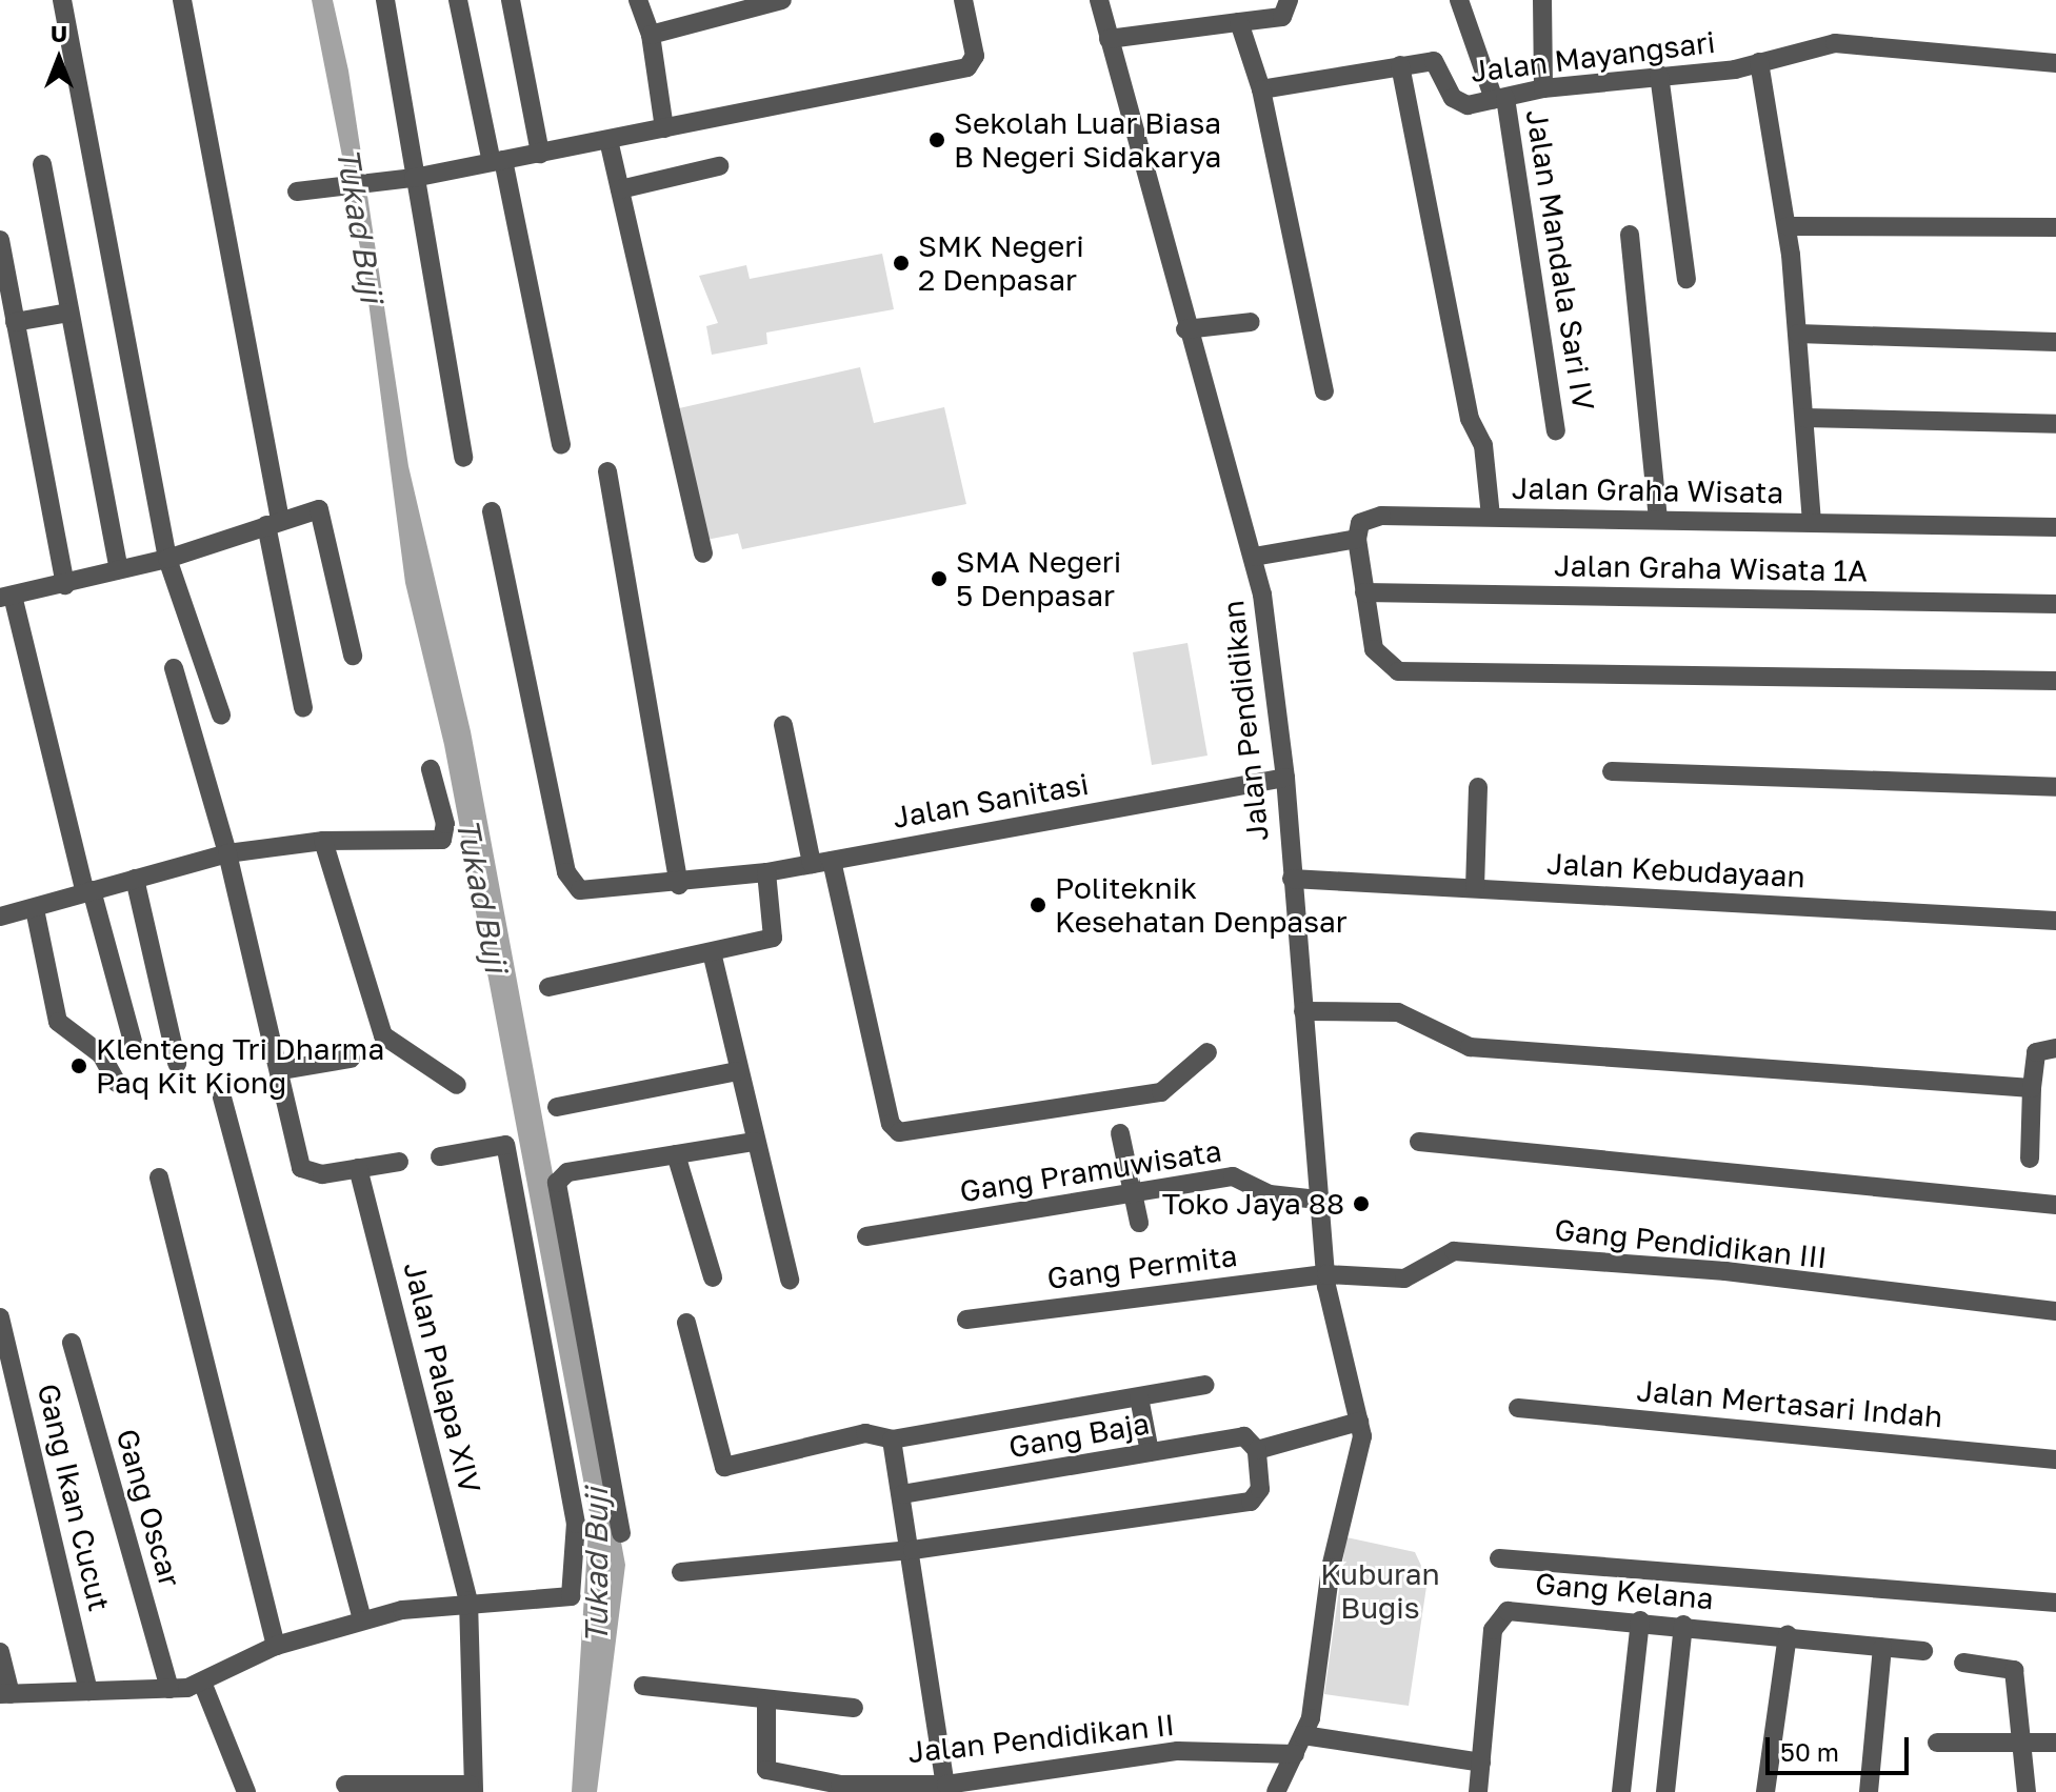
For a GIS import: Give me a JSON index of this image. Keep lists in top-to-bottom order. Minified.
{"streets":{"street":["Jalan Mayangsari","Jalan Mandala Sari IV","Jalan Graha Wisata","Jalan Graha Wisata 1A","Jalan Pendidikan","Jalan Sanitasi","Jalan Kebudayaan","Gang Pramuwisata","Gang Pendidikan III","Gang Permita","Jalan Palapa XIV","Jalan Mertasari Indah","Gang Baja","Gang Ikan Cucut","Gang Oscar","Gang Kelana","Jalan Pendidikan II"]},"crossings":[["Jalan Mayangsari","Jalan Mandala Sari IV"],["Jalan Graha Wisata","Jalan Pendidikan"],["Jalan Pendidikan","Jalan Sanitasi"],["Jalan Pendidikan","Jalan Kebudayaan"],["Jalan Pendidikan","Gang Pramuwisata"],["Jalan Pendidikan","Gang Pendidikan III"],["Jalan Pendidikan","Gang Permita"],["Jalan Pendidikan","Jalan Pendidikan II"],["Gang Pendidikan III","Gang Permita"]],"water":["Tukad Buji"],"parks":["Kuburan Bugis"],"places":["Sekolah Luar Biasa B Negeri Sidakarya","SMK Negeri 2 Denpasar","SMA Negeri 5 Denpasar","Politeknik Kesehatan Denpasar","Klenteng Tri Dharma Paq Kit Kiong","Toko Jaya 88"],"scale_bar":"50 m","north":"top"}
